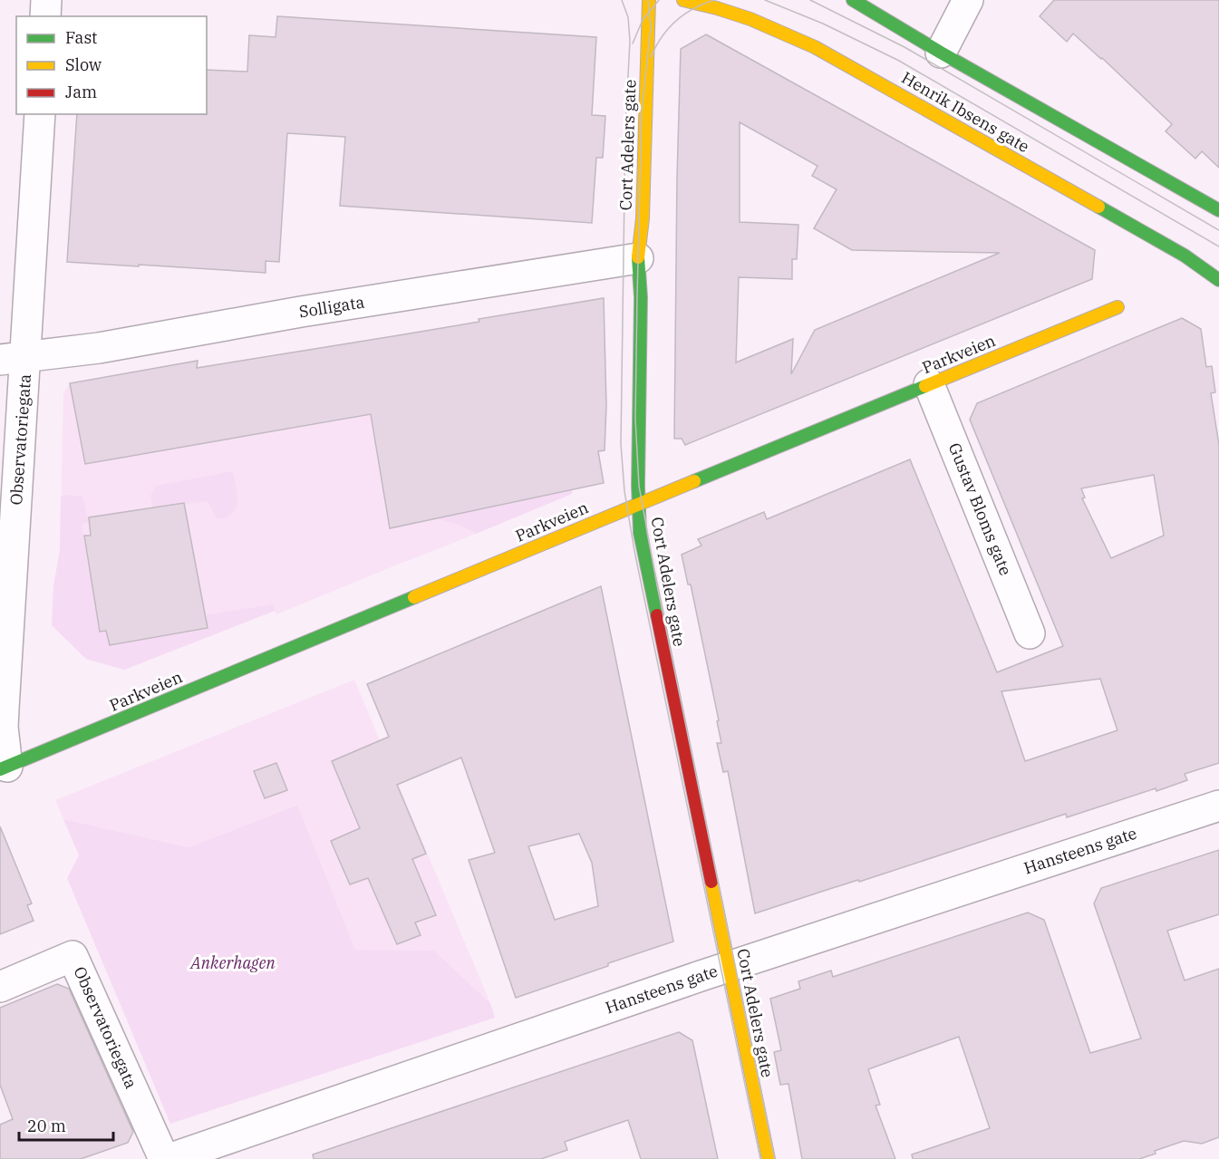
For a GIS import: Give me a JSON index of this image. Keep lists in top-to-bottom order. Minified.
{"streets":{"street":["Henrik Ibsens gate","Cort Adelers gate","Solligata","Parkveien","Observatoriegata","Gustav Bloms gate","Hansteens gate"]},"crossings":[["Cort Adelers gate","Solligata"],["Cort Adelers gate","Parkveien"],["Cort Adelers gate","Hansteens gate"],["Solligata","Observatoriegata"],["Parkveien","Observatoriegata"],["Parkveien","Gustav Bloms gate"]],"parks":["Ankerhagen"],"legend":["Fast","Slow","Jam"],"scale_bar":"20 m"}
